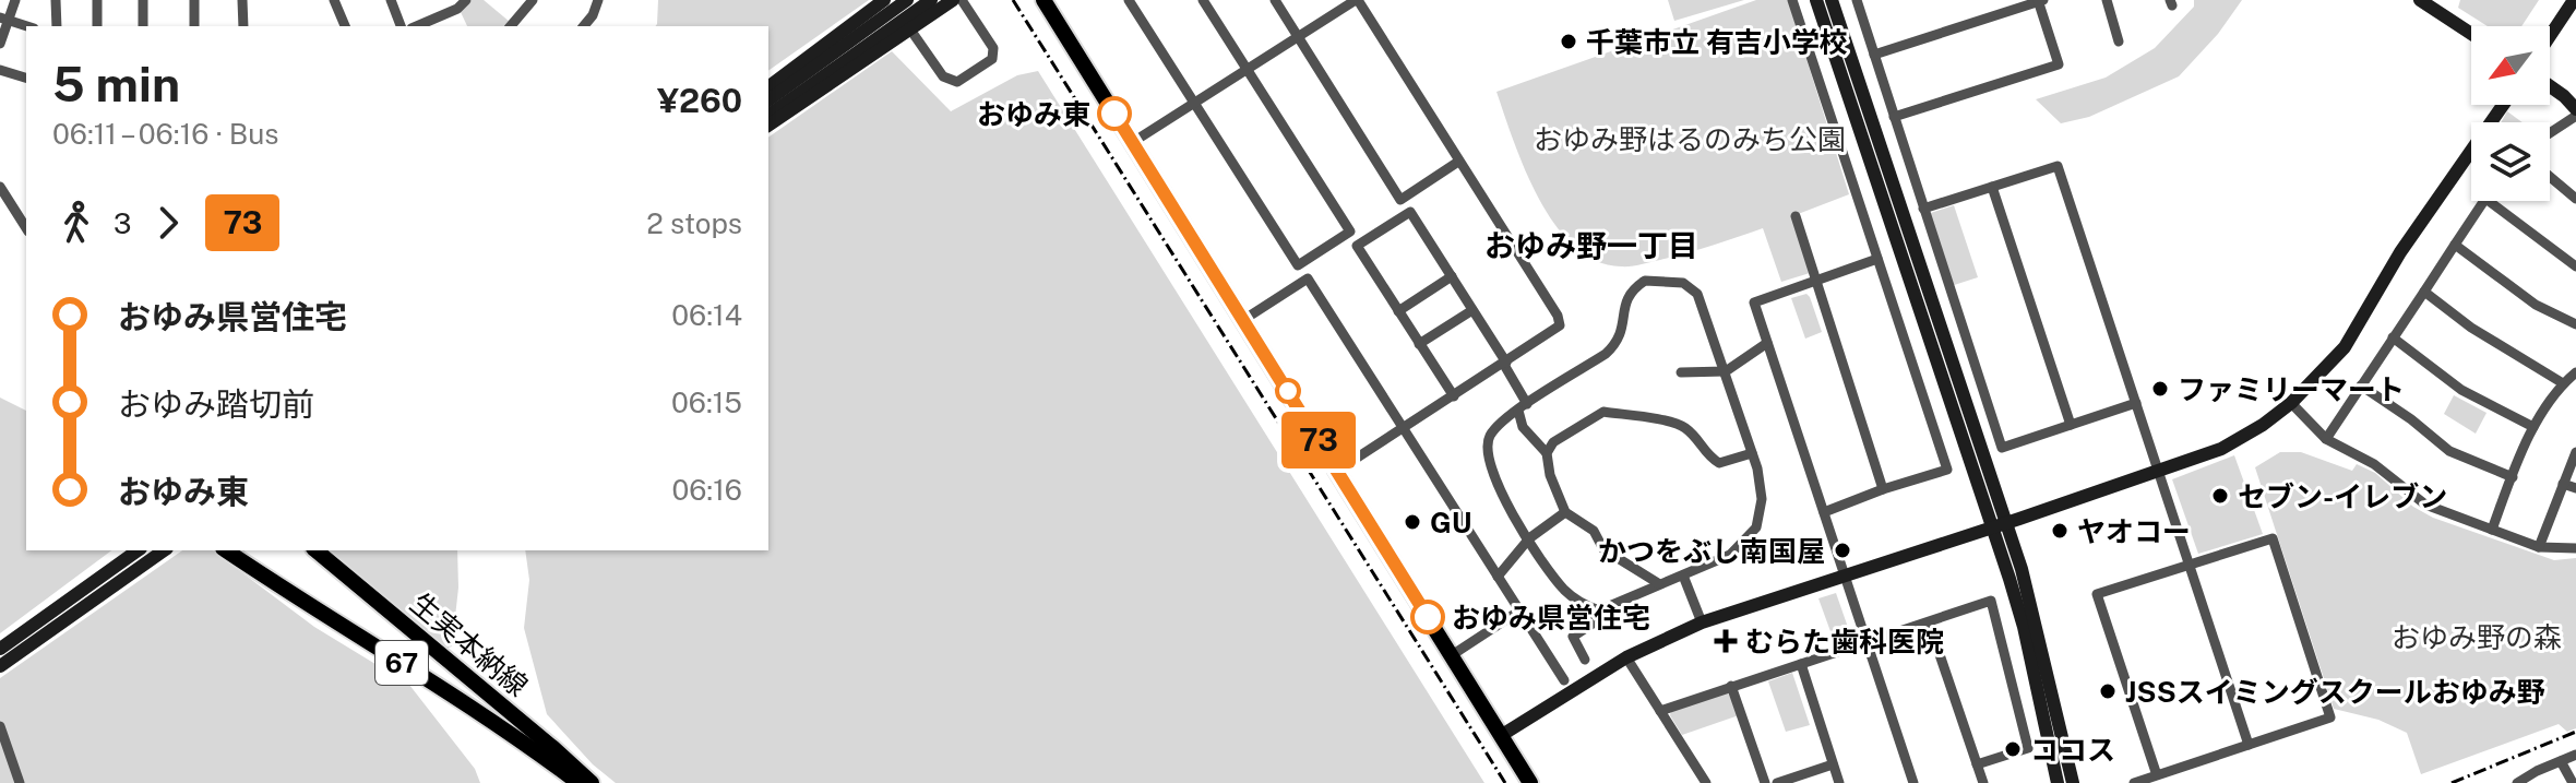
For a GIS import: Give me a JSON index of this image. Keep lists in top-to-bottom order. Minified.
{"streets":{"main road":["生実本納線","67"]},"districts":["おゆみ野一丁目"],"parks":["おゆみ野はるのみち公園","おゆみ野の森"],"places":{"other":["千葉市立 有吉小学校","おゆみ東","ファミリーマート","セブン-イレブン","GU","ヤオコー","かつをぶし南国屋","おゆみ県営住宅","JSSスイミングスクールおゆみ野","ココス"],"health":["むらた歯科医院"]},"lines":["bus line 73"],"north":"bottom left","page":{"on_map":"73","heading":["5 min","06:11 – 06:16 · Bus","¥260"],"legs":["3","73","2 stops"],"list":[{"name":"おゆみ県営住宅","value":"06:14"},{"name":"おゆみ踏切前","value":"06:15"},{"name":"おゆみ東","value":"06:16"}]}}
